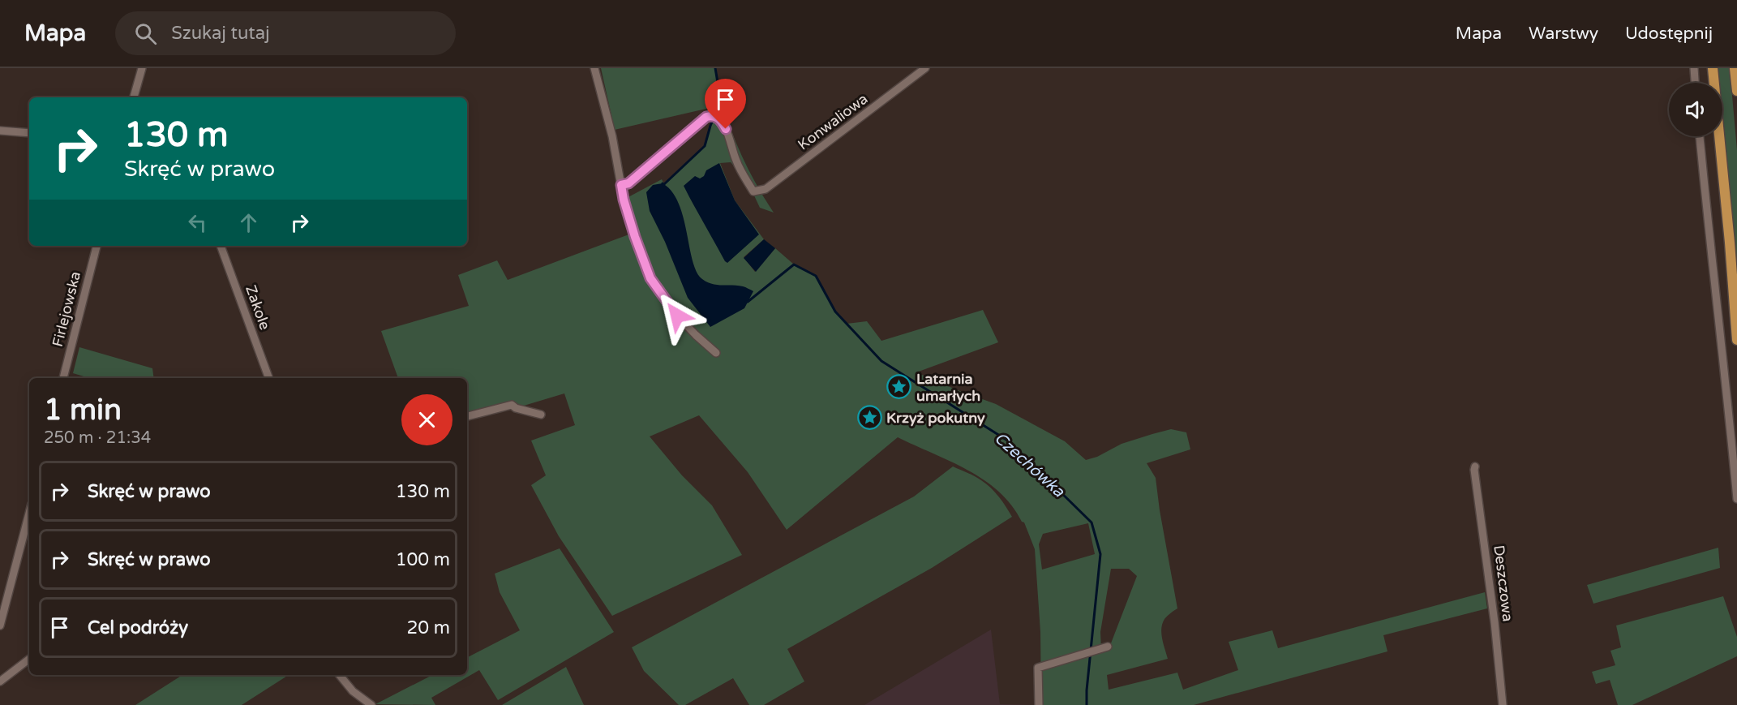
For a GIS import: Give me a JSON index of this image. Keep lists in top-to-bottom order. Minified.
{"streets":{"street":["Konwaliowa","Zakole","Firlejowska","Deszczowa"]},"water":["Czechówka"],"places":{"place":["Latarnia umarłych","Krzyż pokutny"]},"page":{"header":"Mapa","search":"Szukaj tutaj","nav":["Mapa","Warstwy","Udostępnij"],"turn":["130 m","Skręć w prawo"],"heading":["1 min","250 m · 21:34"],"list":[{"name":"Skręć w prawo","value":"130 m"},{"name":"Skręć w prawo","value":"100 m"},{"name":"Cel podróży","value":"20 m"}]}}
